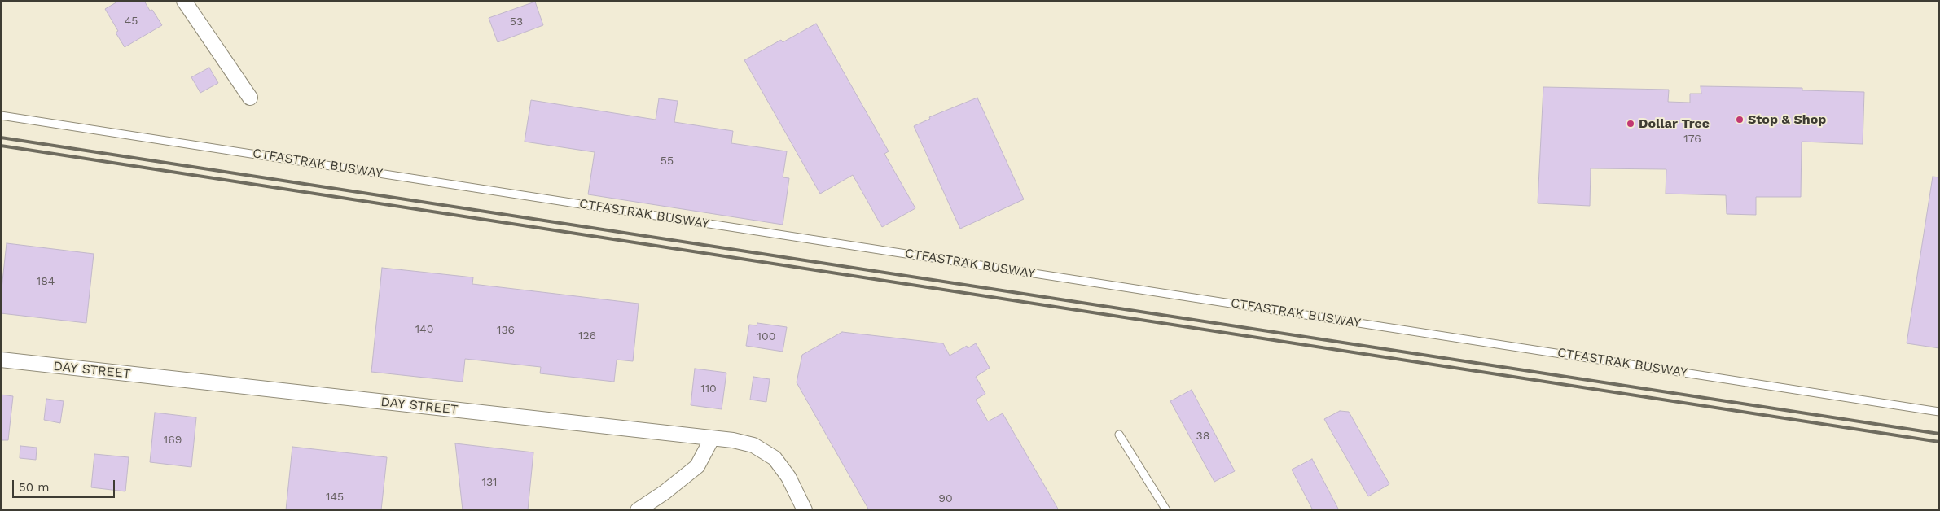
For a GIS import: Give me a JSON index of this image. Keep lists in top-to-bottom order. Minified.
{"streets":{"street":["DAY STREET"],"lane":["CTFASTRAK BUSWAY"]},"places":["Stop & Shop","Dollar Tree"],"house_numbers":["45","53","176","55","184","140","136","126","100","110","38","169","131","145","90"],"scale_bar":"50 m"}
